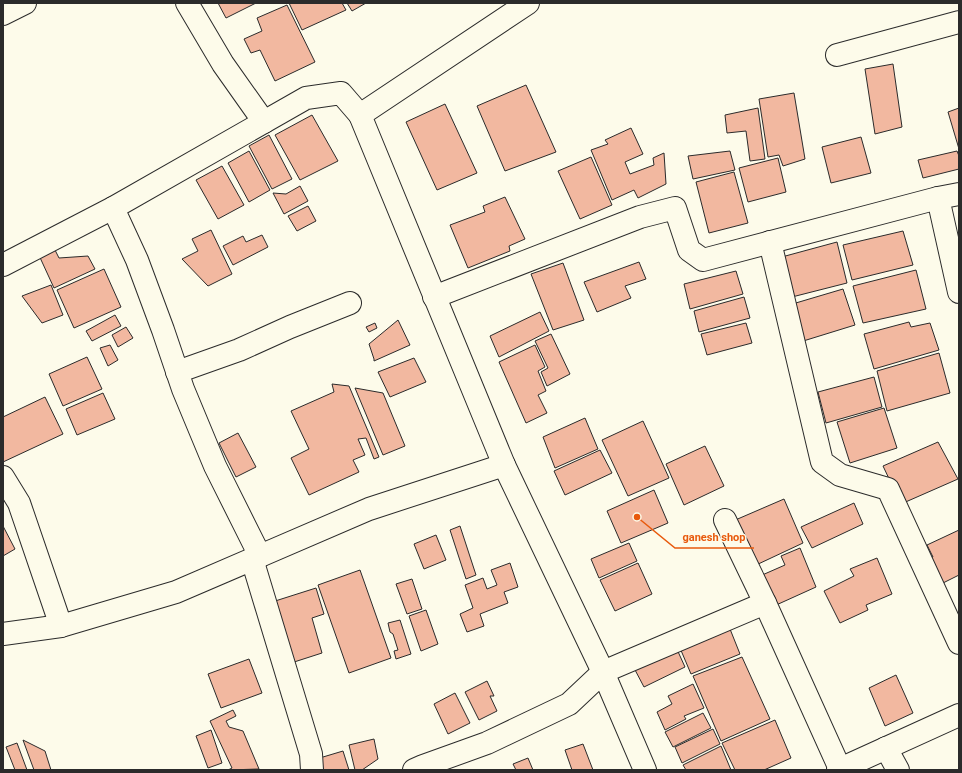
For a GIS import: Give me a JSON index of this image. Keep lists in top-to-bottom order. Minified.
{"places":["ganesh shop"]}
